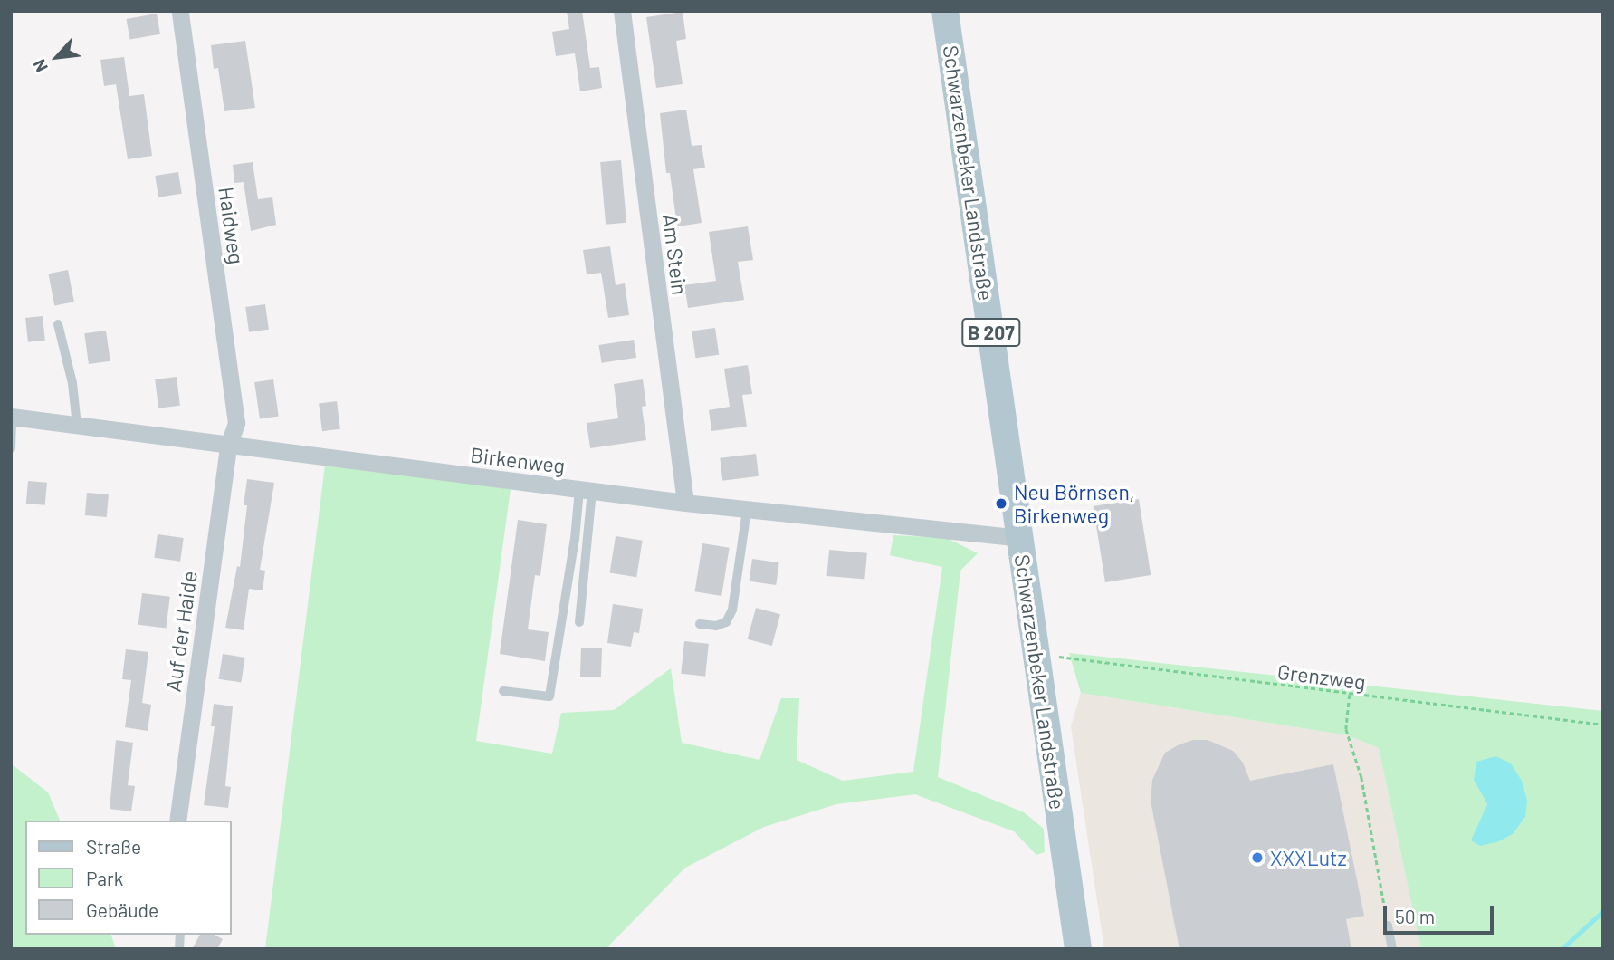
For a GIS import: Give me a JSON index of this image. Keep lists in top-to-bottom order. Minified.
{"streets":{"main road":["Schwarzenbeker Landstraße","B 207"],"street":["Haidweg","Am Stein","Birkenweg","Auf der Haide"],"path":["Grenzweg"]},"crossings":[["Schwarzenbeker Landstraße","Birkenweg"],["Schwarzenbeker Landstraße","Grenzweg"],["Haidweg","Birkenweg"],["Haidweg","Auf der Haide"],["Am Stein","Birkenweg"],["Birkenweg","Auf der Haide"]],"places":["Neu Börnsen, Birkenweg","XXXLutz"],"legend":["Straße","Park","Gebäude"],"scale_bar":"50 m","north":"bottom left"}
